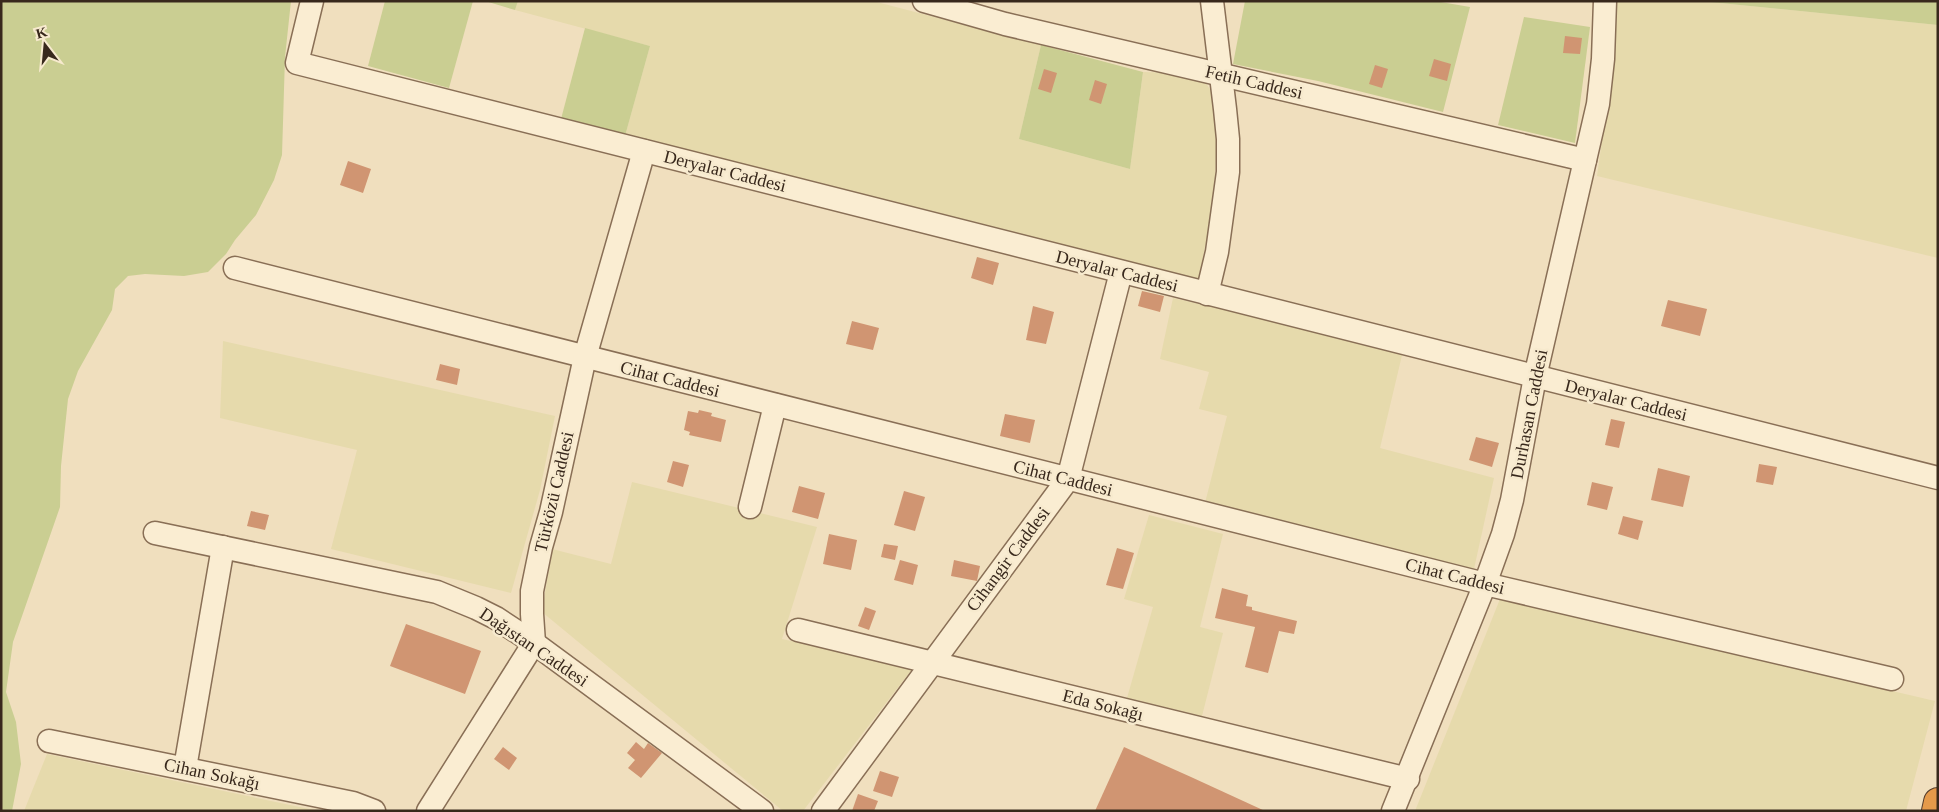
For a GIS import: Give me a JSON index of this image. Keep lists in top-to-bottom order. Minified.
{"streets":{"street":["Fetih Caddesi","Deryalar Caddesi","Cihat Caddesi","Durhasan Caddesi","Türközü Caddesi","Cihangir Caddesi","Dağıstan Caddesi","Eda Sokağı","Cihan Sokağı"]},"crossings":[["Fetih Caddesi","Durhasan Caddesi"],["Deryalar Caddesi","Durhasan Caddesi"],["Deryalar Caddesi","Türközü Caddesi"],["Deryalar Caddesi","Cihangir Caddesi"],["Cihat Caddesi","Durhasan Caddesi"],["Cihat Caddesi","Türközü Caddesi"],["Cihat Caddesi","Cihangir Caddesi"],["Durhasan Caddesi","Eda Sokağı"],["Türközü Caddesi","Dağıstan Caddesi"],["Cihangir Caddesi","Eda Sokağı"]],"north":"top"}
